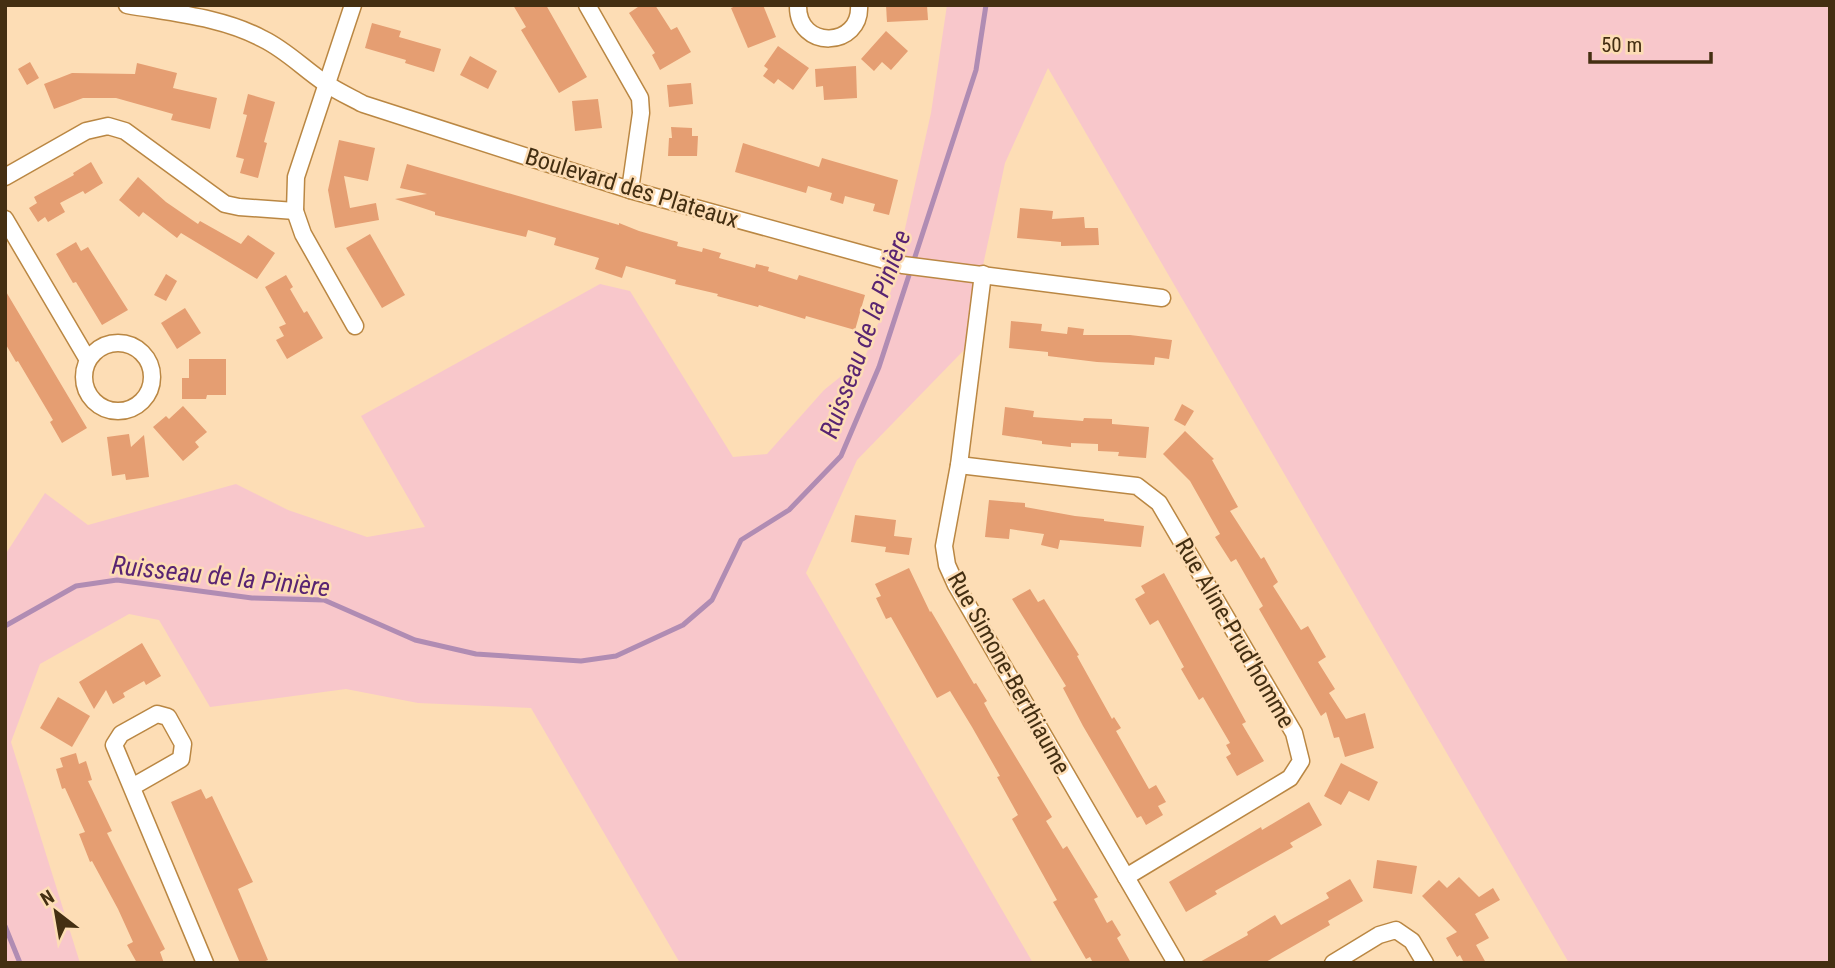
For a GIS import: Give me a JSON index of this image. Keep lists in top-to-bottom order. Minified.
{"streets":{"street":["Boulevard des Plateaux","Rue Aline-Prud'homme","Rue Simone-Berthiaume"]},"crossings":[["Boulevard des Plateaux","Rue Simone-Berthiaume"],["Rue Aline-Prud'homme","Rue Simone-Berthiaume"]],"water":["Ruisseau de la Pinière"],"scale_bar":"50 m","north":"top left"}
